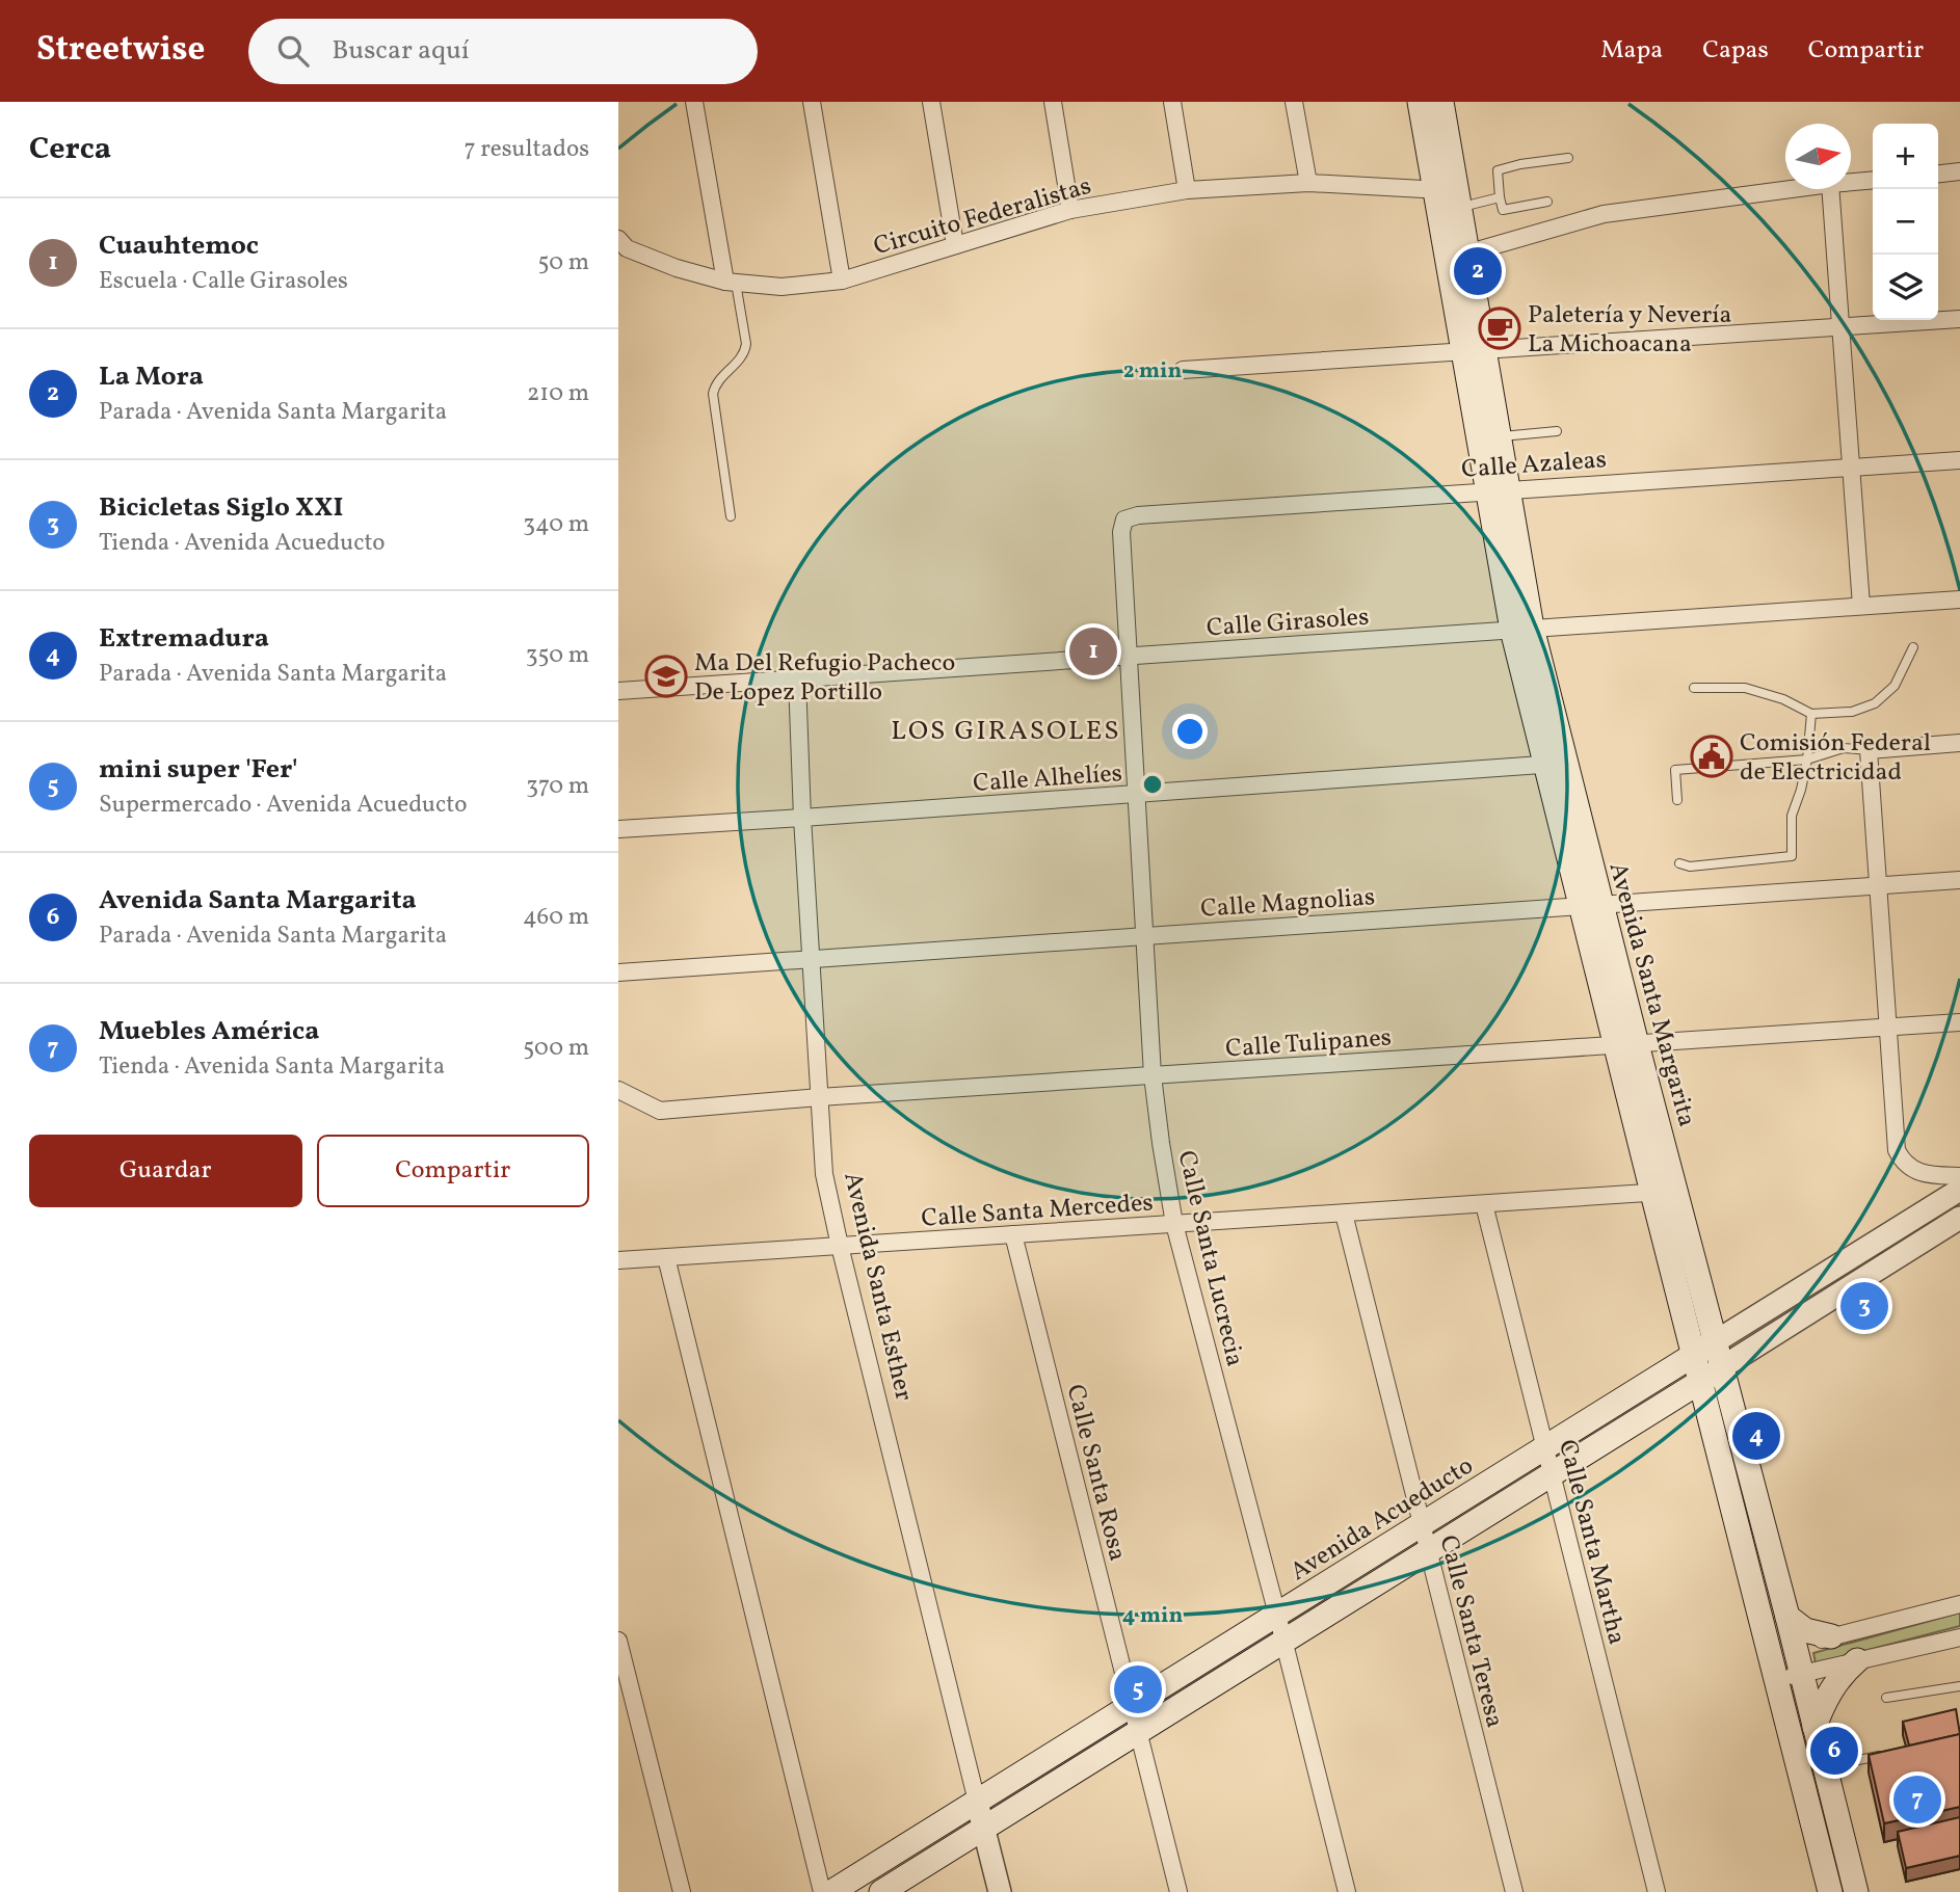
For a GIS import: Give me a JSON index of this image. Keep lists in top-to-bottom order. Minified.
{"streets":{"main road":["Avenida Santa Margarita","Avenida Acueducto"],"street":["Circuito Federalistas","Calle Azaleas","Calle Girasoles","Calle Alhelíes","Calle Magnolias","Calle Tulipanes","Calle Santa Mercedes","Calle Santa Lucrecia","Avenida Santa Esther","Calle Santa Rosa","Calle Santa Martha","Calle Santa Teresa"]},"crossings":[["Circuito Federalistas","Avenida Santa Margarita"],["Calle Azaleas","Avenida Santa Margarita"],["Calle Azaleas","Calle Santa Lucrecia"],["Calle Girasoles","Avenida Santa Margarita"],["Calle Girasoles","Calle Santa Lucrecia"],["Calle Girasoles","Avenida Santa Esther"],["Calle Alhelíes","Avenida Santa Margarita"],["Calle Alhelíes","Calle Santa Lucrecia"],["Calle Alhelíes","Avenida Santa Esther"],["Calle Magnolias","Avenida Santa Margarita"],["Calle Magnolias","Calle Santa Lucrecia"],["Calle Magnolias","Avenida Santa Esther"],["Avenida Santa Margarita","Calle Tulipanes"],["Avenida Santa Margarita","Calle Santa Mercedes"],["Avenida Santa Margarita","Avenida Acueducto"],["Calle Tulipanes","Calle Santa Lucrecia"],["Calle Tulipanes","Avenida Santa Esther"],["Calle Santa Mercedes","Calle Santa Lucrecia"],["Calle Santa Mercedes","Avenida Santa Esther"],["Calle Santa Mercedes","Calle Santa Rosa"],["Calle Santa Mercedes","Calle Santa Martha"],["Calle Santa Mercedes","Calle Santa Teresa"],["Calle Santa Lucrecia","Avenida Acueducto"],["Avenida Santa Esther","Avenida Acueducto"],["Calle Santa Rosa","Avenida Acueducto"],["Avenida Acueducto","Calle Santa Martha"],["Avenida Acueducto","Calle Santa Teresa"]],"districts":["LOS GIRASOLES"],"places":{"cafe":["Paletería y Nevería La Michoacana"],"school or university":["Ma Del Refugio Pacheco De Lopez Portillo"],"public building":["Comisión Federal de Electricidad"]},"north":"right","page":{"header":"Streetwise","search":"Buscar aquí","nav":["Mapa","Capas","Compartir"],"heading":["Cerca","7 resultados"],"map_buttons":["+","−"],"list":[{"mark":"1","name":"Cuauhtemoc","note":"Escuela · Calle Girasoles","value":"50 m"},{"mark":"2","name":"La Mora","note":"Parada · Avenida Santa Margarita","value":"210 m"},{"mark":"3","name":"Bicicletas Siglo XXI","note":"Tienda · Avenida Acueducto","value":"340 m"},{"mark":"4","name":"Extremadura","note":"Parada · Avenida Santa Margarita","value":"350 m"},{"mark":"5","name":"mini super 'Fer'","note":"Supermercado · Avenida Acueducto","value":"370 m"},{"mark":"6","name":"Avenida Santa Margarita","note":"Parada · Avenida Santa Margarita","value":"460 m"},{"mark":"7","name":"Muebles América","note":"Tienda · Avenida Santa Margarita","value":"500 m"}],"pins":["2","1","3","4","5","6","7"],"buttons":["Guardar","Compartir"]},"rings":["2 min","4 min"]}
